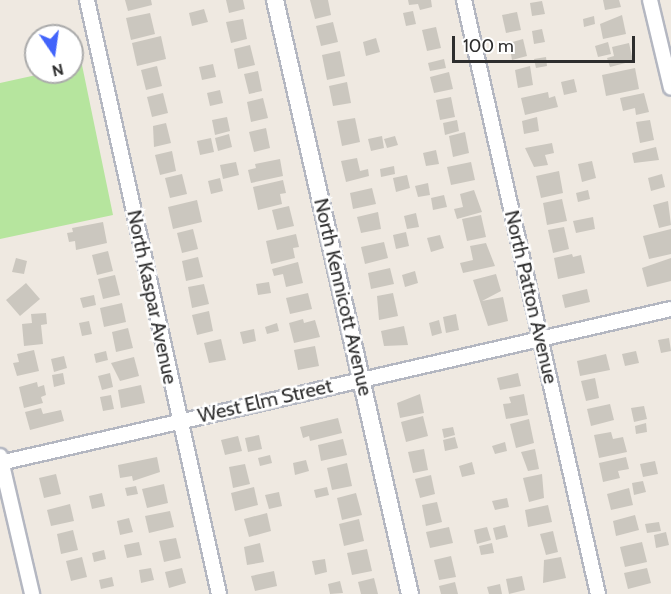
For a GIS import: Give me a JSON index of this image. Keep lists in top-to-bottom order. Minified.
{"streets":{"street":["North Kaspar Avenue","North Kennicott Avenue","North Patton Avenue","West Elm Street"]},"crossings":[["North Kaspar Avenue","West Elm Street"],["North Kennicott Avenue","West Elm Street"],["North Patton Avenue","West Elm Street"]],"scale_bar":"100 m","north":"bottom"}
